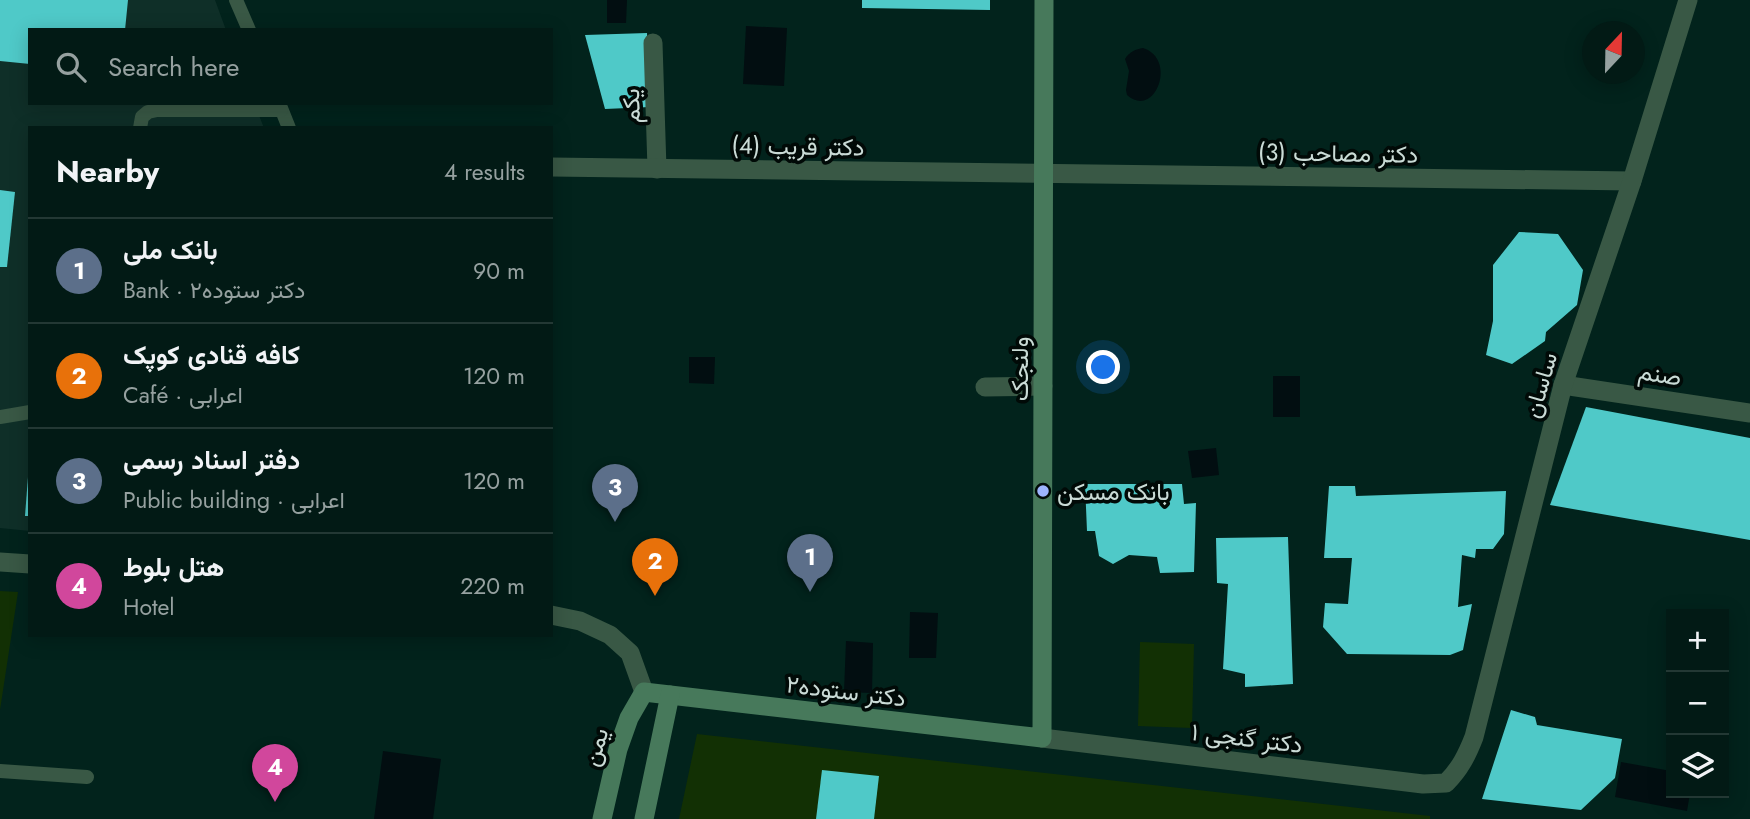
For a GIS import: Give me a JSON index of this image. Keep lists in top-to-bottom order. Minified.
{"streets":{"main road":["ولنجک","دکتر ستوده۲","یمن"],"street":["یکم","دکتر قریب (4)","دکتر مصاحب (3)","صنم","ساسان","دکتر گنجی ۱"]},"crossings":[["یکم","دکتر قریب (4)"],["دکتر قریب (4)","دکتر مصاحب (3)"],["دکتر قریب (4)","ولنجک"],["دکتر مصاحب (3)","ولنجک"],["دکتر مصاحب (3)","ساسان"],["ولنجک","دکتر ستوده۲"],["ولنجک","دکتر گنجی ۱"],["صنم","ساسان"],["ساسان","دکتر گنجی ۱"],["دکتر ستوده۲","دکتر گنجی ۱"],["دکتر ستوده۲","یمن"]],"places":["بانک مسکن"],"north":"top","page":{"search":"Search here","heading":["Nearby","4 results"],"list":[{"mark":"1","name":"بانک ملی","note":"Bank · دکتر ستوده۲","value":"90 m"},{"mark":"2","name":"کافه قنادی کوپک","note":"Café · اعرابی","value":"120 m"},{"mark":"3","name":"دفتر اسناد رسمی","note":"Public building · اعرابی","value":"120 m"},{"mark":"4","name":"هتل بلوط","note":"Hotel","value":"220 m"}],"pins":["3","1","2","4"],"map_buttons":["+","−"]}}
